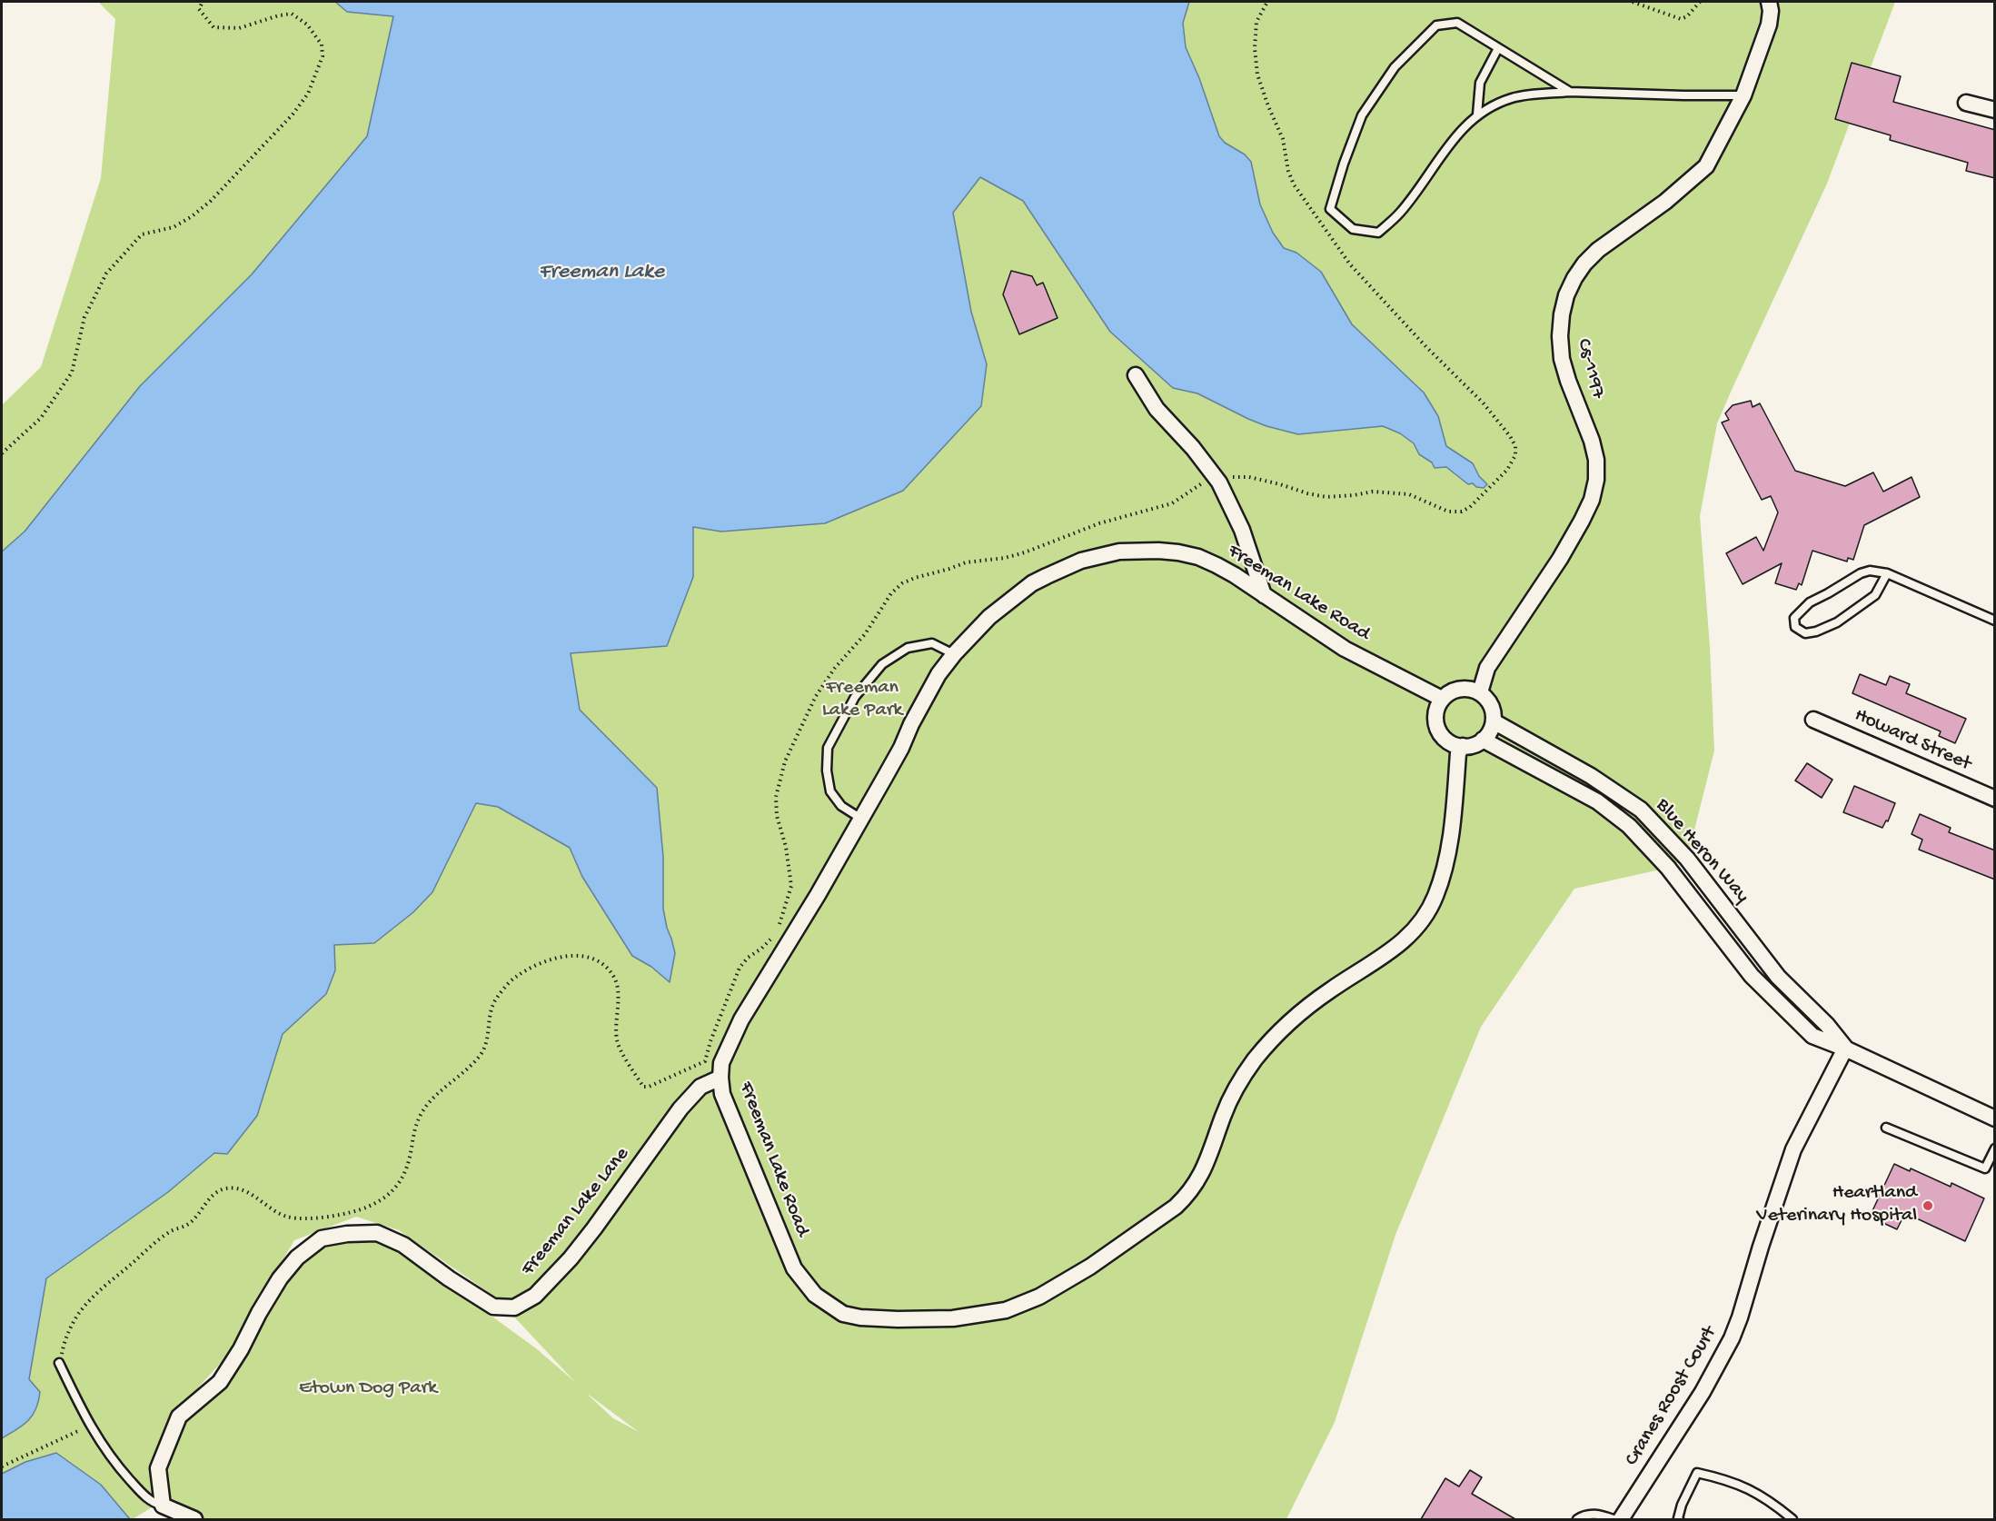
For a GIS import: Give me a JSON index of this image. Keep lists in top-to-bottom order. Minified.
{"streets":{"street":["Cs-1197","Freeman Lake Road","Howard Street","Blue Heron Way","Freeman Lake Lane","Cranes Roost Court"]},"crossings":[["Cs-1197","Freeman Lake Road"],["Cs-1197","Blue Heron Way"],["Freeman Lake Road","Blue Heron Way"],["Freeman Lake Road","Freeman Lake Lane"],["Blue Heron Way","Cranes Roost Court"]],"water":["Freeman Lake"],"parks":["Freeman Lake Park","Etown Dog Park"],"places":["Heartland Veterinary Hospital"]}
